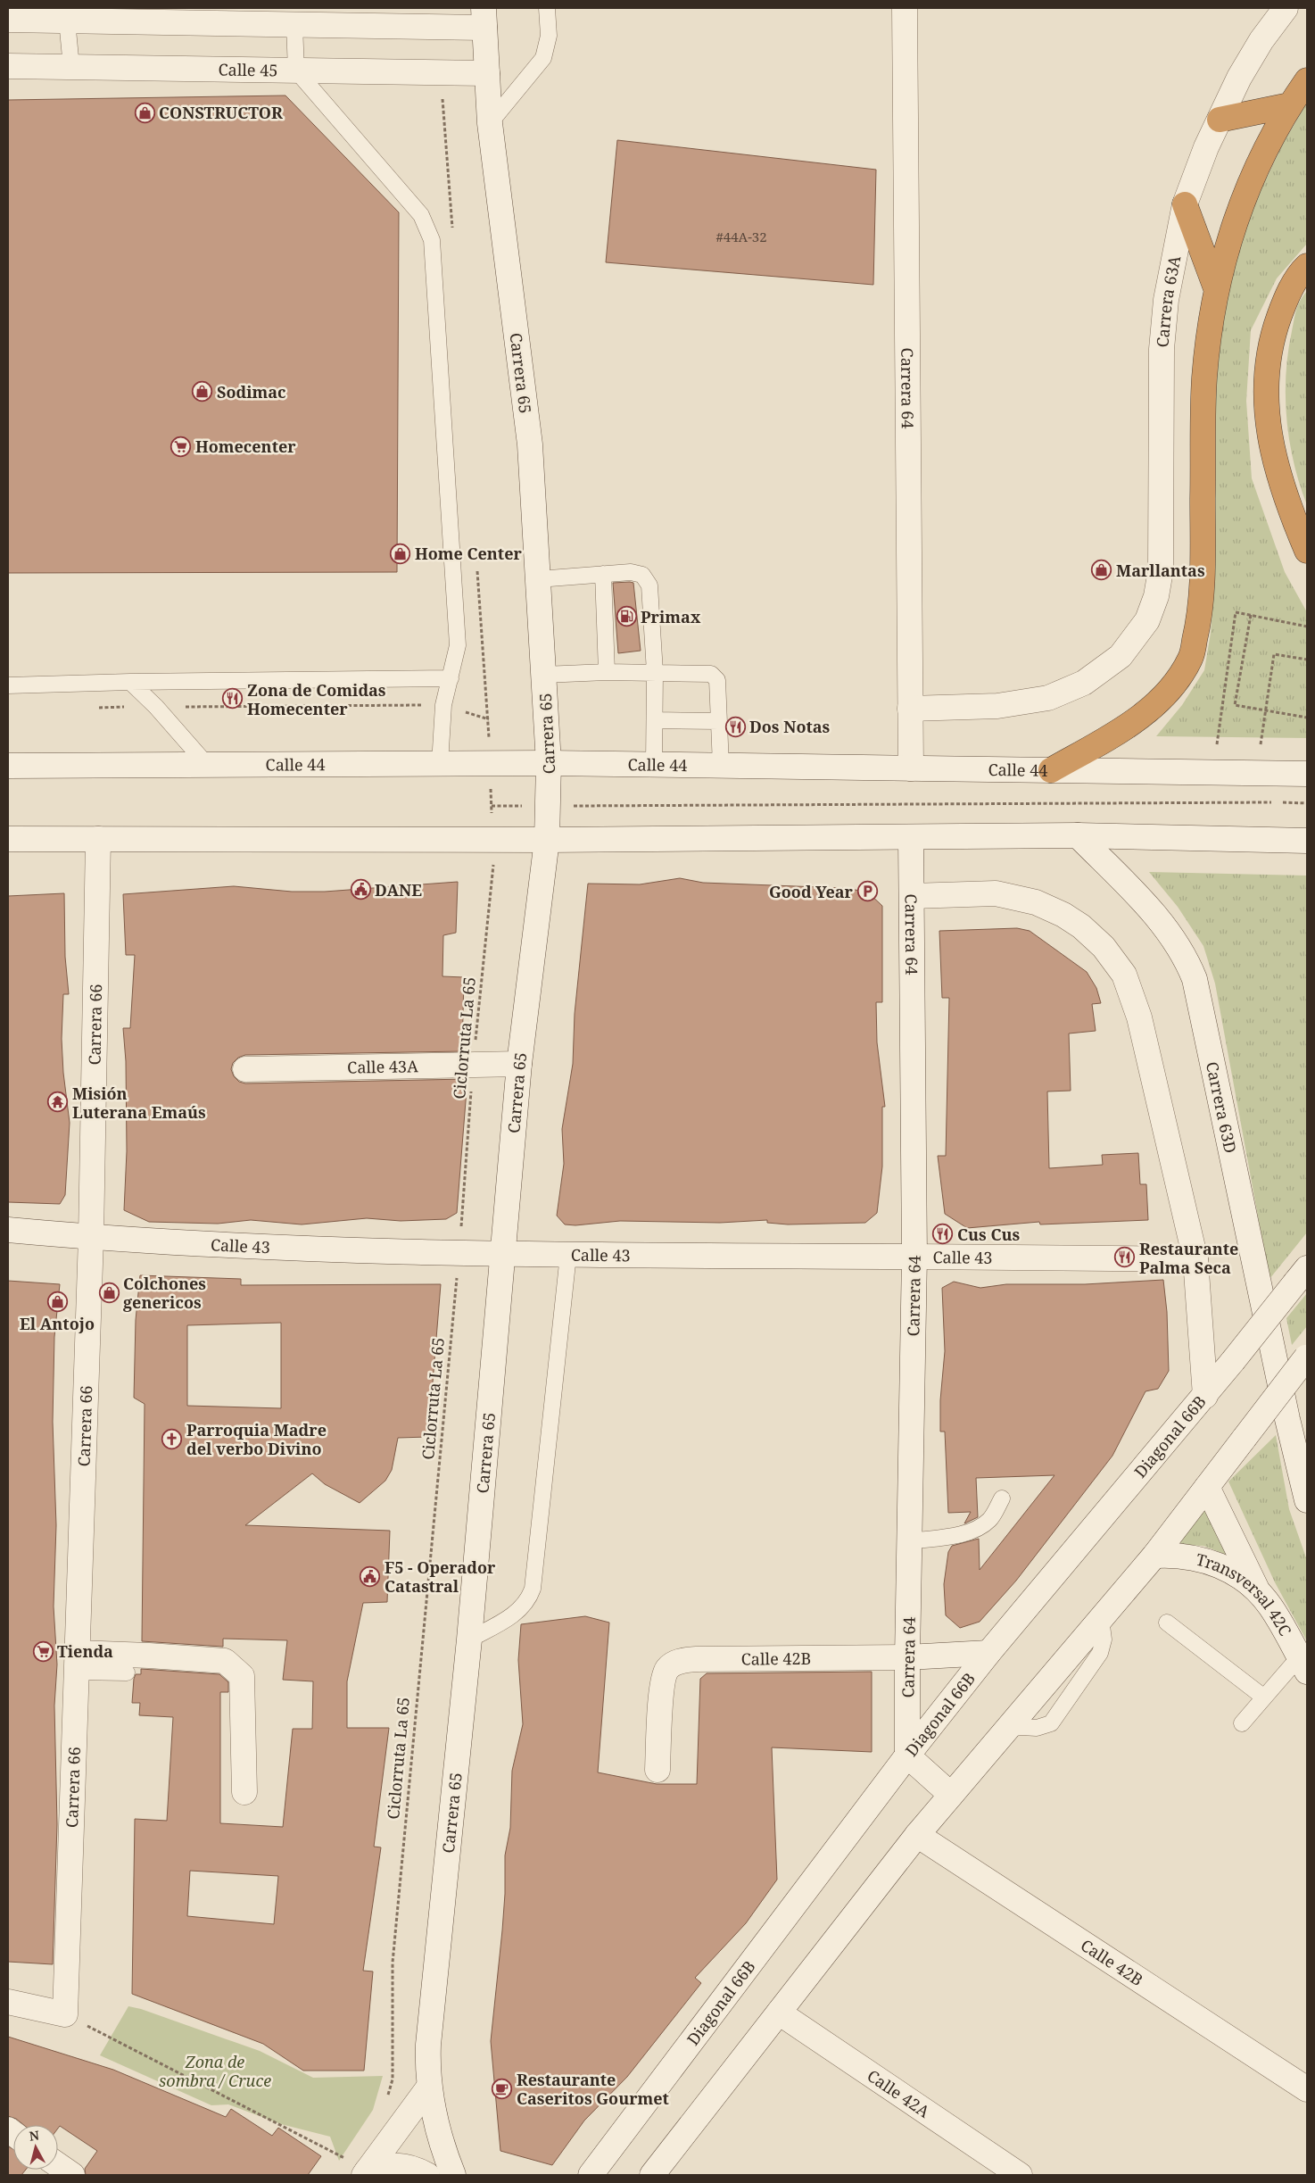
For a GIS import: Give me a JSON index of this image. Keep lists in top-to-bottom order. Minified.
{"streets":{"street":["Calle 45","Carrera 63A","Carrera 65","Carrera 64","Calle 44","Carrera 66","Calle 43A","Carrera 63D","Calle 43","Diagonal 66B","Transversal 42C","Calle 42B","Calle 42A"],"path":["Ciclorruta La 65"]},"crossings":[["Calle 45","Carrera 65"],["Carrera 63A","Carrera 64"],["Carrera 65","Calle 44"],["Carrera 65","Calle 43A"],["Carrera 65","Calle 43"],["Carrera 64","Calle 44"],["Carrera 64","Calle 43"],["Carrera 64","Diagonal 66B"],["Carrera 64","Calle 42B"],["Calle 44","Ciclorruta La 65"],["Carrera 66","Calle 43"],["Ciclorruta La 65","Calle 43A"],["Ciclorruta La 65","Calle 43"],["Diagonal 66B","Calle 42B"]],"parks":["Zona de sombra / Cruce"],"places":{"shop":["CONSTRUCTOR","Sodimac","Home Center","Marllantas","Colchones genericos","El Antojo"],"supermarket":["Homecenter","Tienda"],"fuel station":["Primax"],"restaurant":["Zona de Comidas Homecenter","Dos Notas","Cus Cus","Restaurante Palma Seca"],"public building":["DANE","F5 - Operador Catastral"],"parking":["Good Year"],"temple":["Misión Luterana Emaús"],"church":["Parroquia Madre del verbo Divino"],"cafe":["Restaurante Caseritos Gourmet"]},"house_numbers":["#44A-32"],"north":"top"}
